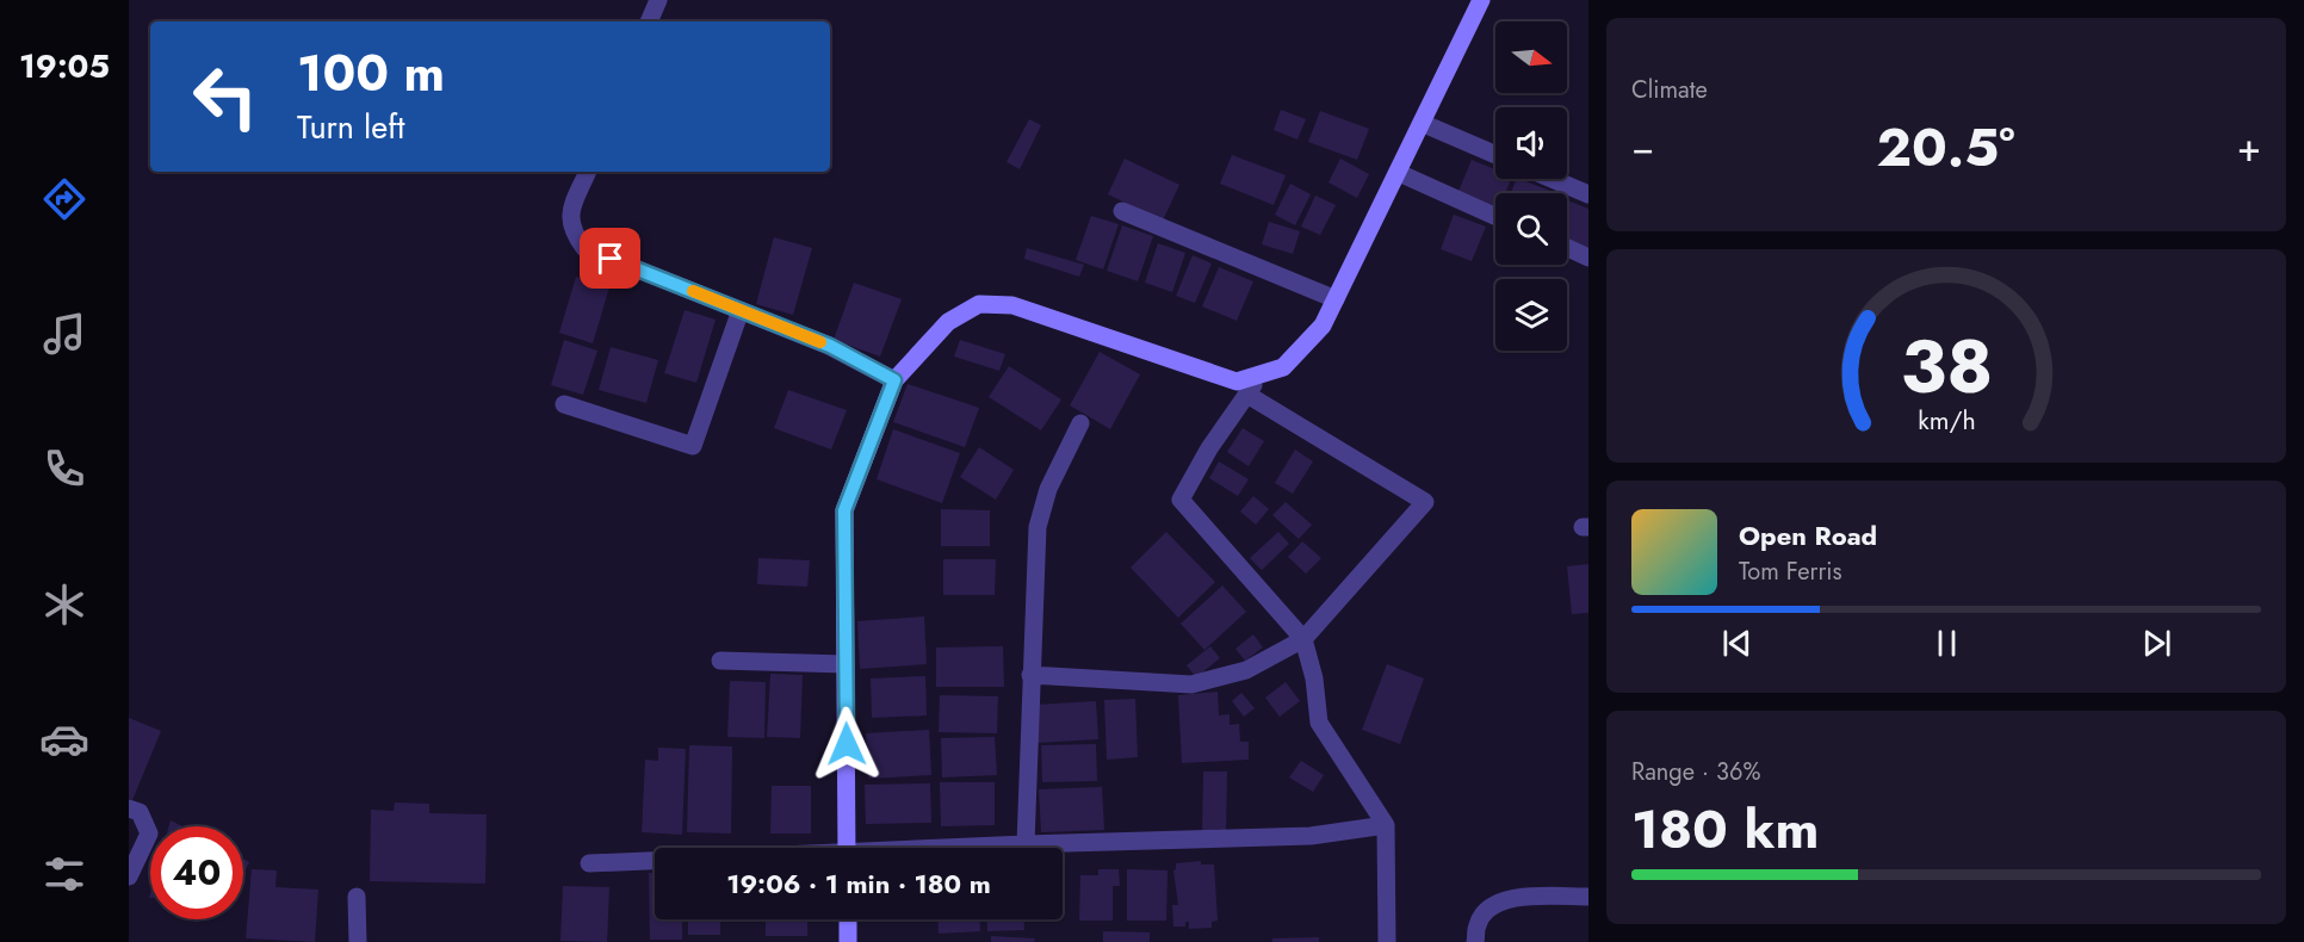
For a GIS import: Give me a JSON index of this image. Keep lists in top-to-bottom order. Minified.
{"north":"right","page":{"tabs":"19:05","tile":["Climate",["Range · 36%","180 km"]],"turn":["100 m","Turn left"],"heat":["−","20.5°","+"],"song":["Open Road","Tom Ferris"],"limit":"40","trip":"19:06 · 1 min · 180 m","gauge":["38","km/h"]}}
